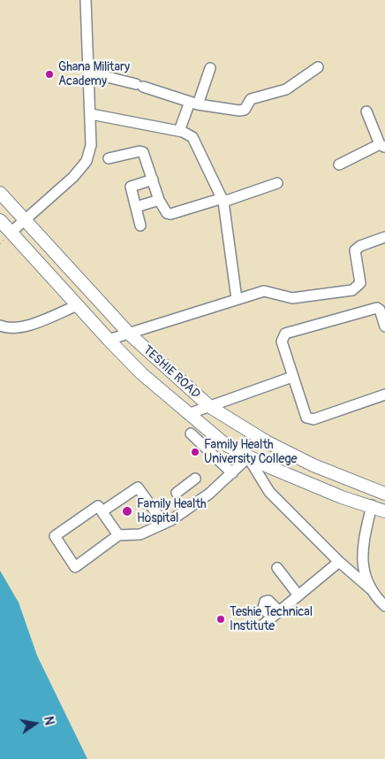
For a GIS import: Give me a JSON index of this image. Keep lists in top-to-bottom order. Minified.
{"streets":{"main road":["TESHIE ROAD"]},"places":["Ghana Military Academy","Family Health University College","Family Health Hospital","Teshie Technical Institute"],"north":"right"}
